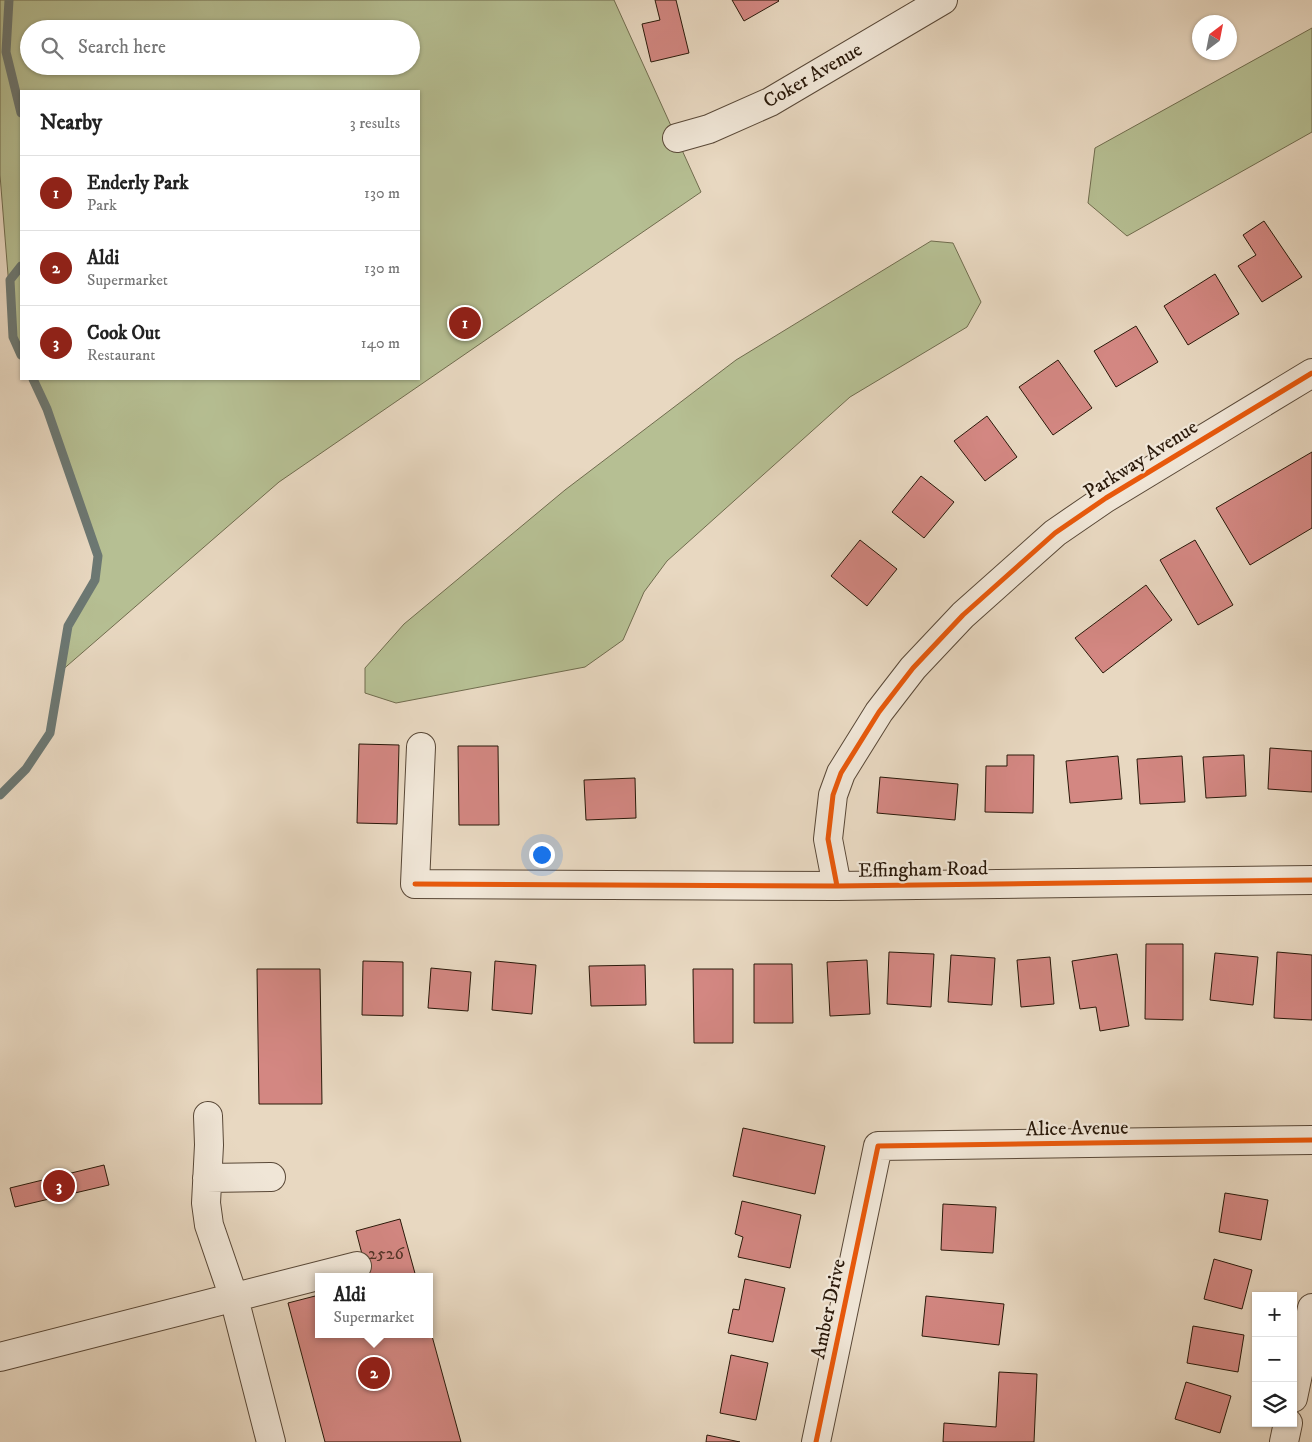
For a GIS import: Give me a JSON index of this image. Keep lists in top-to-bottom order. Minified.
{"streets":{"street":["Coker Avenue","Parkway Avenue","Effingham Road","Alice Avenue","Amber Drive"]},"crossings":[["Parkway Avenue","Effingham Road"],["Alice Avenue","Amber Drive"]],"house_numbers":["2526"],"north":"top right","page":{"search":"Search here","heading":["Nearby","3 results"],"list":[{"mark":"1","name":"Enderly Park","note":"Park","value":"130 m"},{"mark":"2","name":"Aldi","note":"Supermarket","value":"130 m"},{"mark":"3","name":"Cook Out","note":"Restaurant","value":"140 m"}],"pins":["1","3","2"],"popup":["Aldi","Supermarket"],"map_buttons":["+","−"]}}
